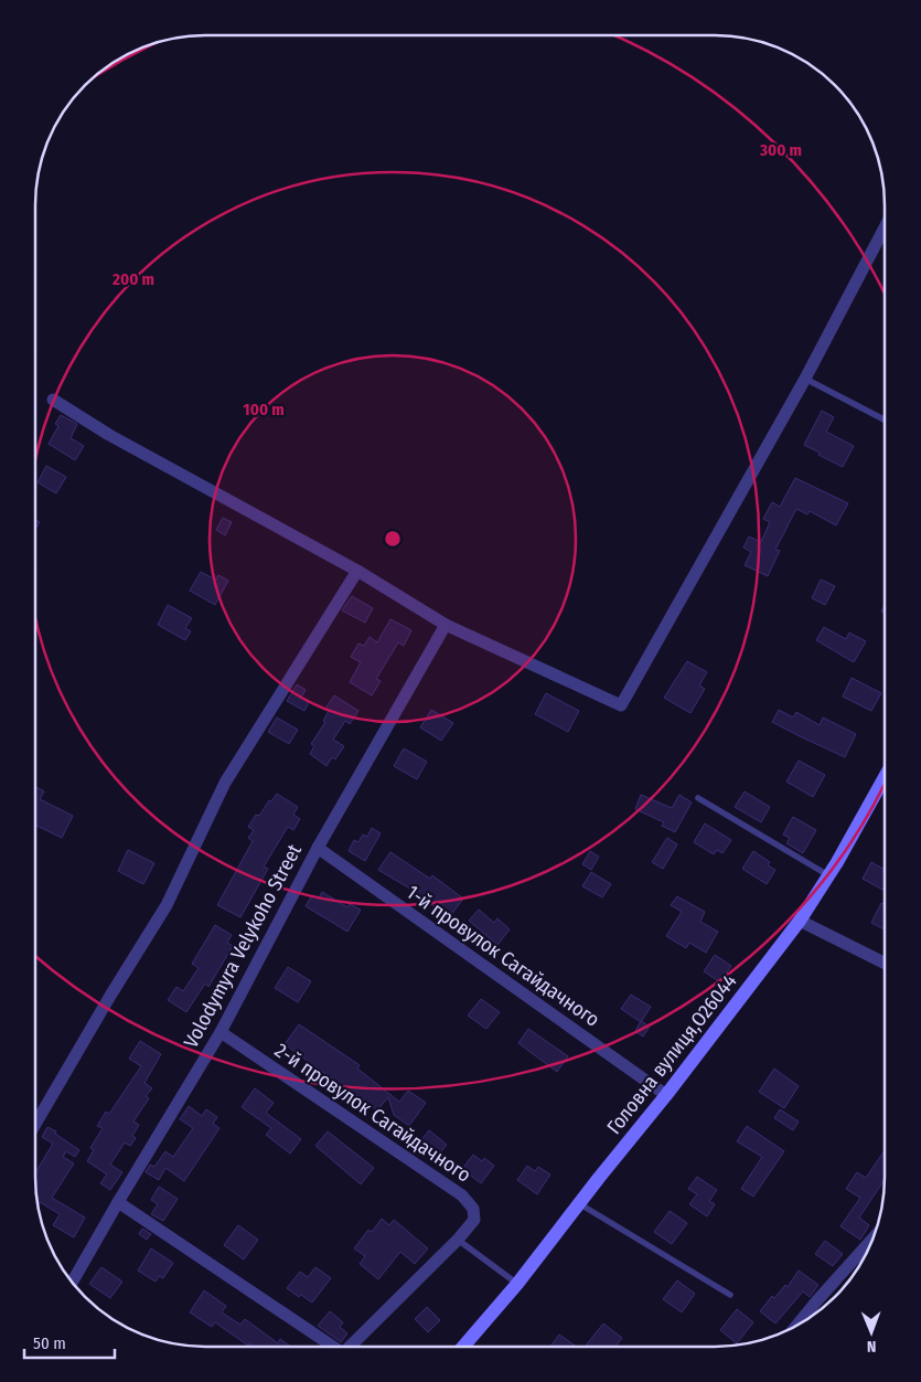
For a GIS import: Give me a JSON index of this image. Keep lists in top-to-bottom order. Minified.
{"streets":{"main road":["Головна вулиця,О26044"],"street":["Volodymyra Velykoho Street","1-й провулок Сагайдачного","2-й провулок Сагайдачного"]},"crossings":[["Volodymyra Velykoho Street","1-й провулок Сагайдачного"],["Volodymyra Velykoho Street","2-й провулок Сагайдачного"],["1-й провулок Сагайдачного","Головна вулиця,О26044"]],"scale_bar":"50 m","north":"bottom","rings":["300 m","200 m","100 m"]}
